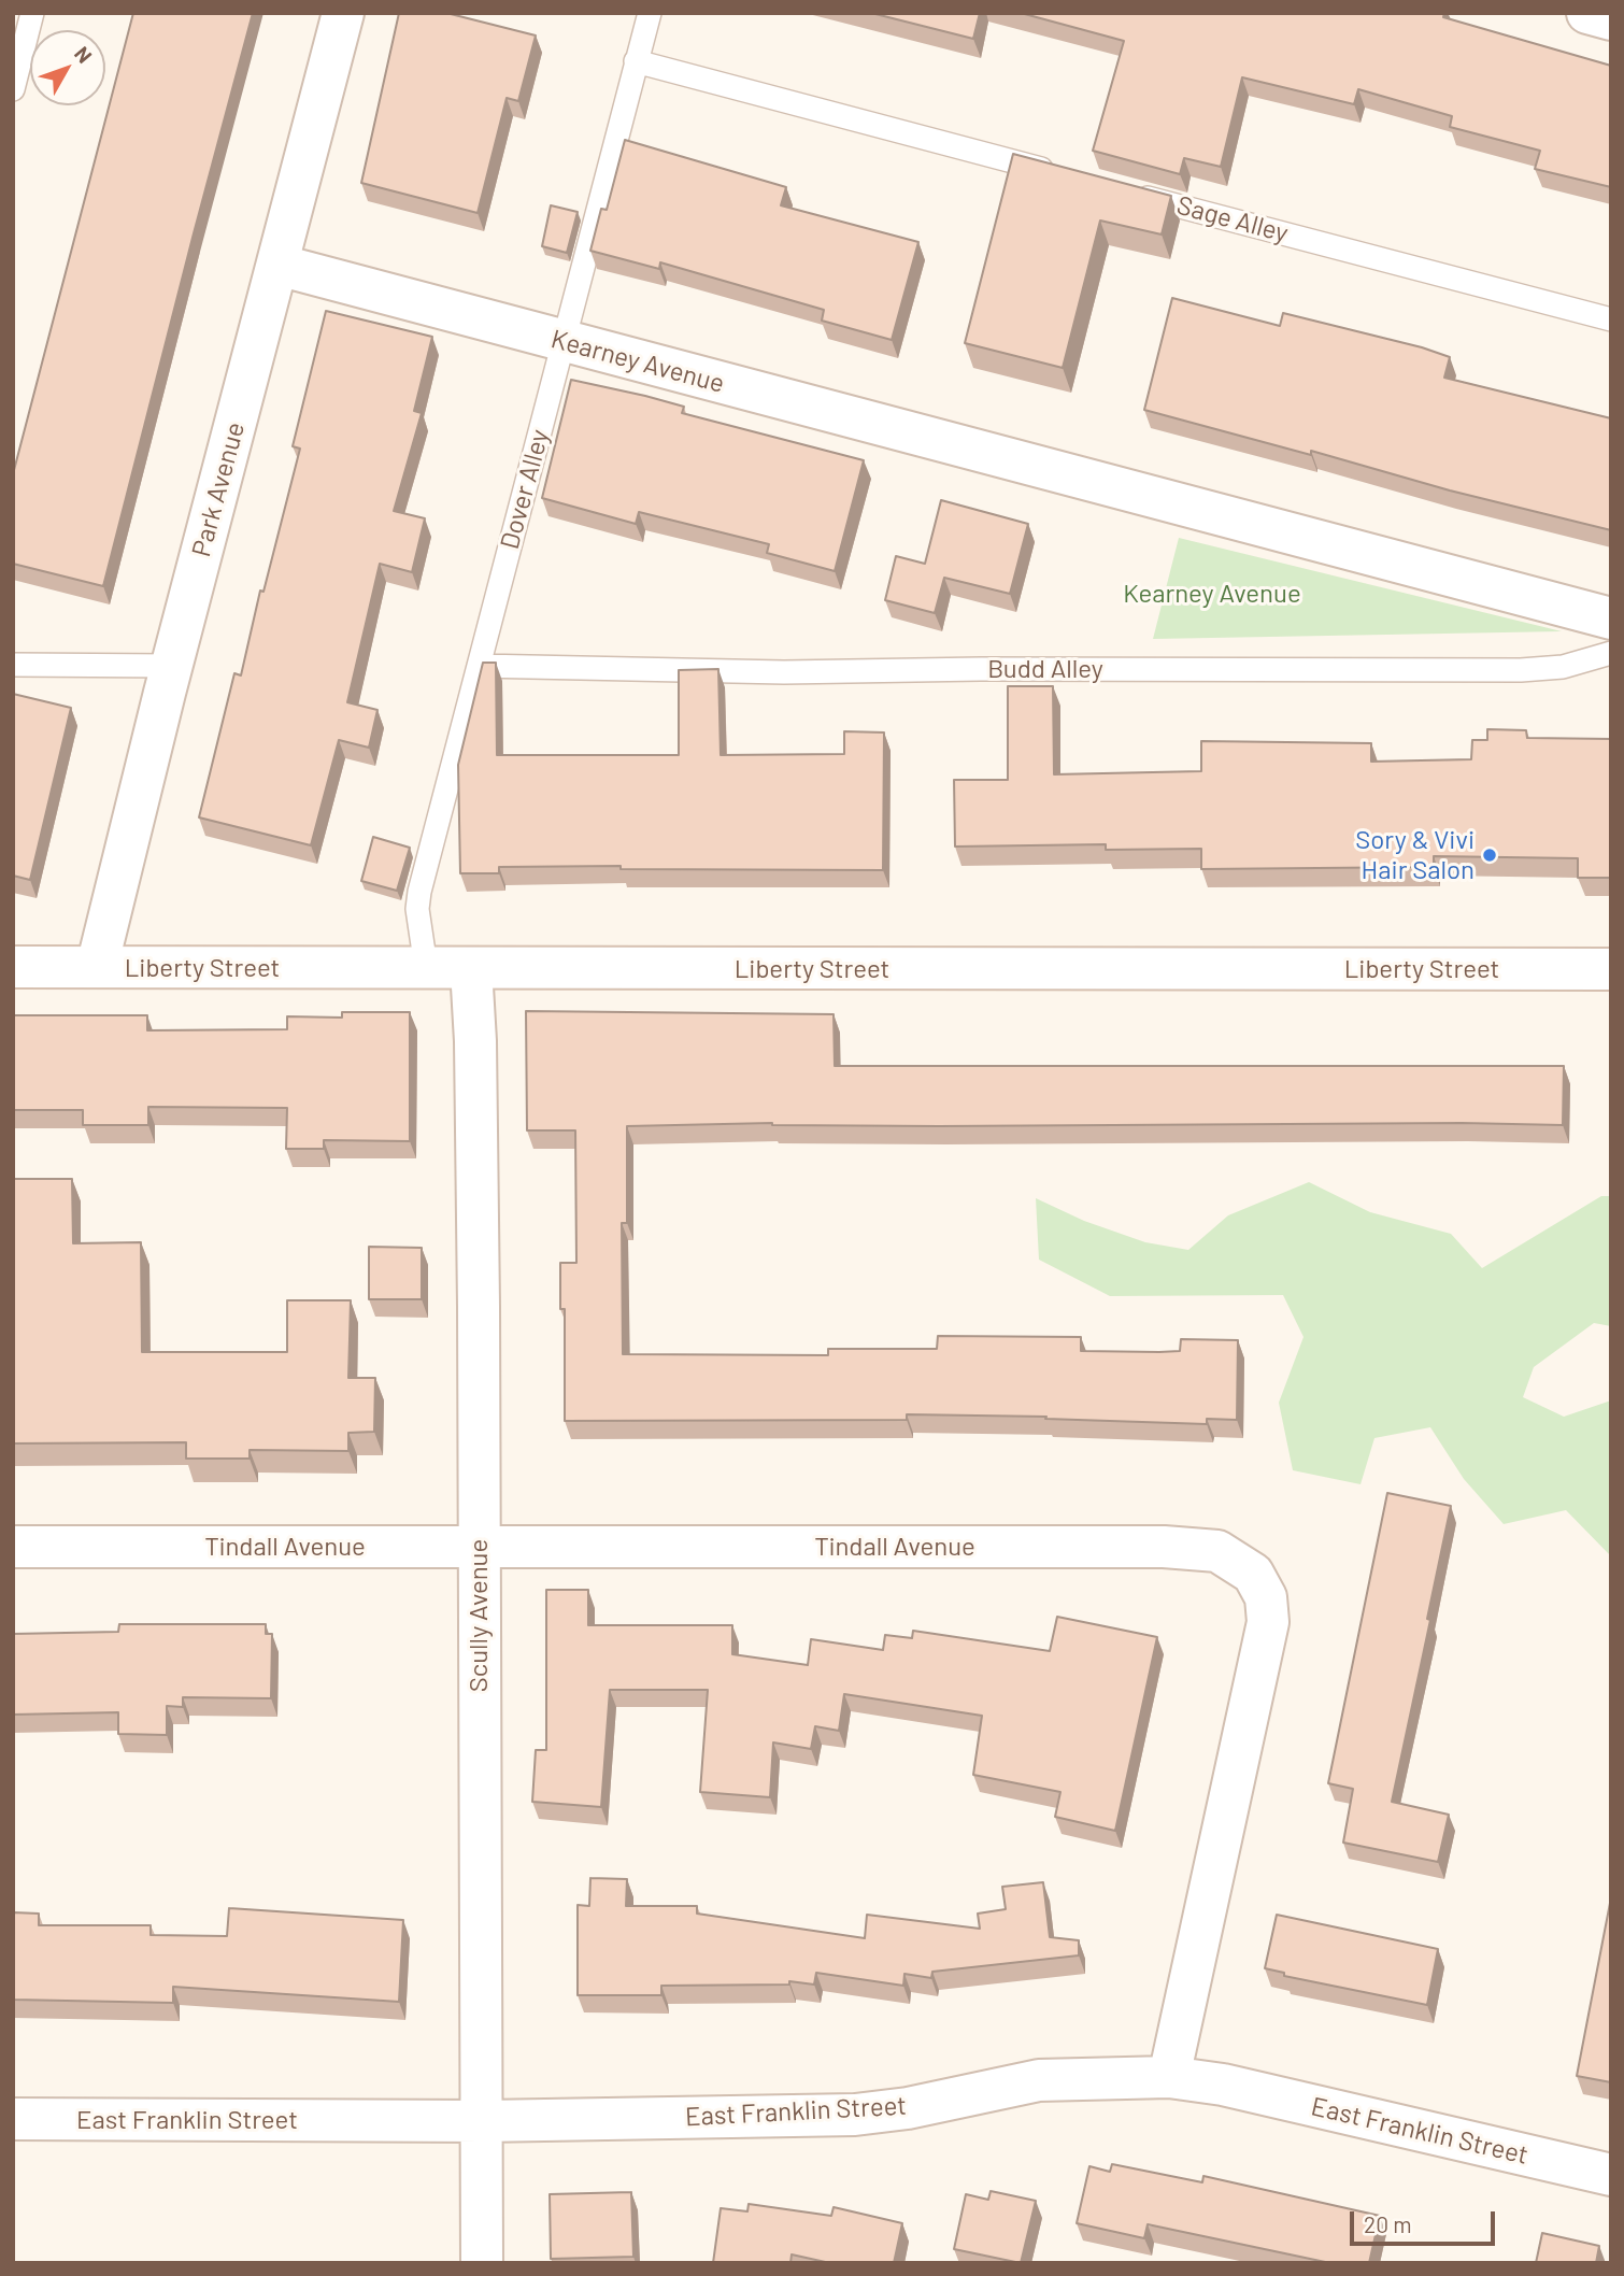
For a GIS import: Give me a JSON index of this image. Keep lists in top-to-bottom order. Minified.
{"streets":{"street":["Kearney Avenue","Park Avenue","Liberty Street","Tindall Avenue","Scully Avenue","East Franklin Street"],"lane":["Sage Alley","Dover Alley","Budd Alley"]},"crossings":[["Kearney Avenue","Park Avenue"],["Kearney Avenue","Dover Alley"],["Park Avenue","Liberty Street"],["Dover Alley","Budd Alley"],["Dover Alley","Liberty Street"],["Liberty Street","Scully Avenue"],["Tindall Avenue","Scully Avenue"],["Tindall Avenue","East Franklin Street"],["Scully Avenue","East Franklin Street"]],"parks":["Kearney Avenue"],"places":["Sory & Vivi Hair Salon"],"scale_bar":"20 m","north":"top right"}
